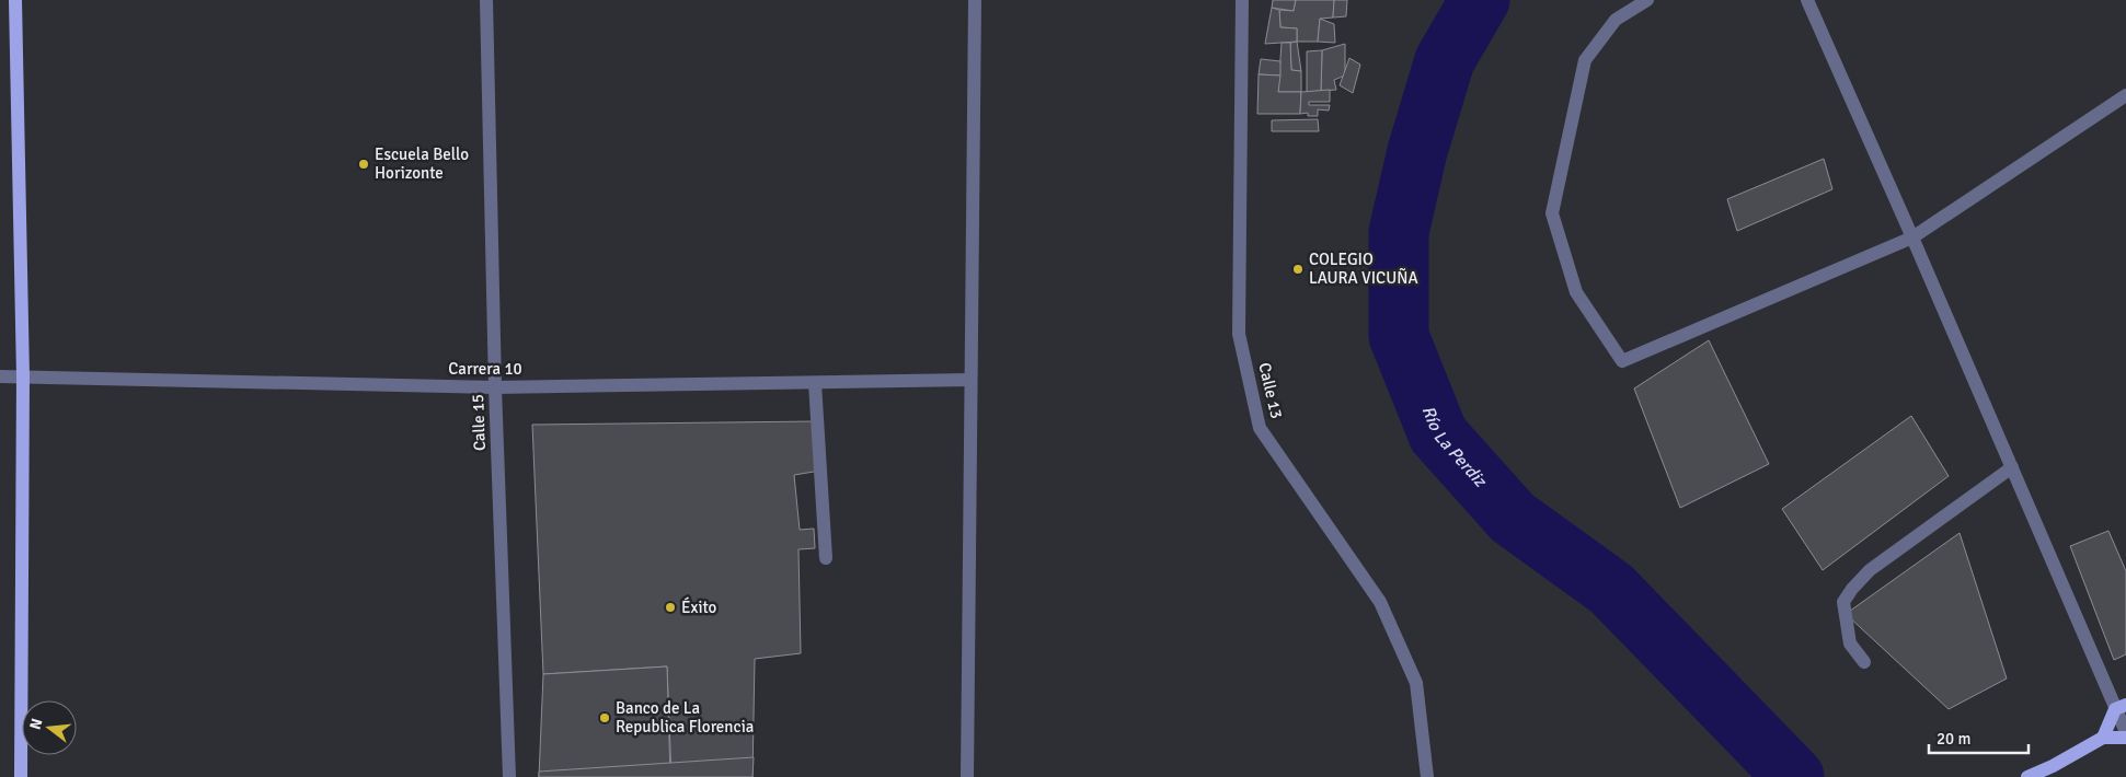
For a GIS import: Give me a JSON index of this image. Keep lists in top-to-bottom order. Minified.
{"streets":{"street":["Carrera 10","Calle 13","Calle 15"]},"crossings":[["Carrera 10","Calle 15"]],"water":["Río La Perdiz"],"places":["Escuela Bello Horizonte","COLEGIO LAURA VICUÑA","Éxito","Banco de La Republica Florencia"],"scale_bar":"20 m","north":"left"}
